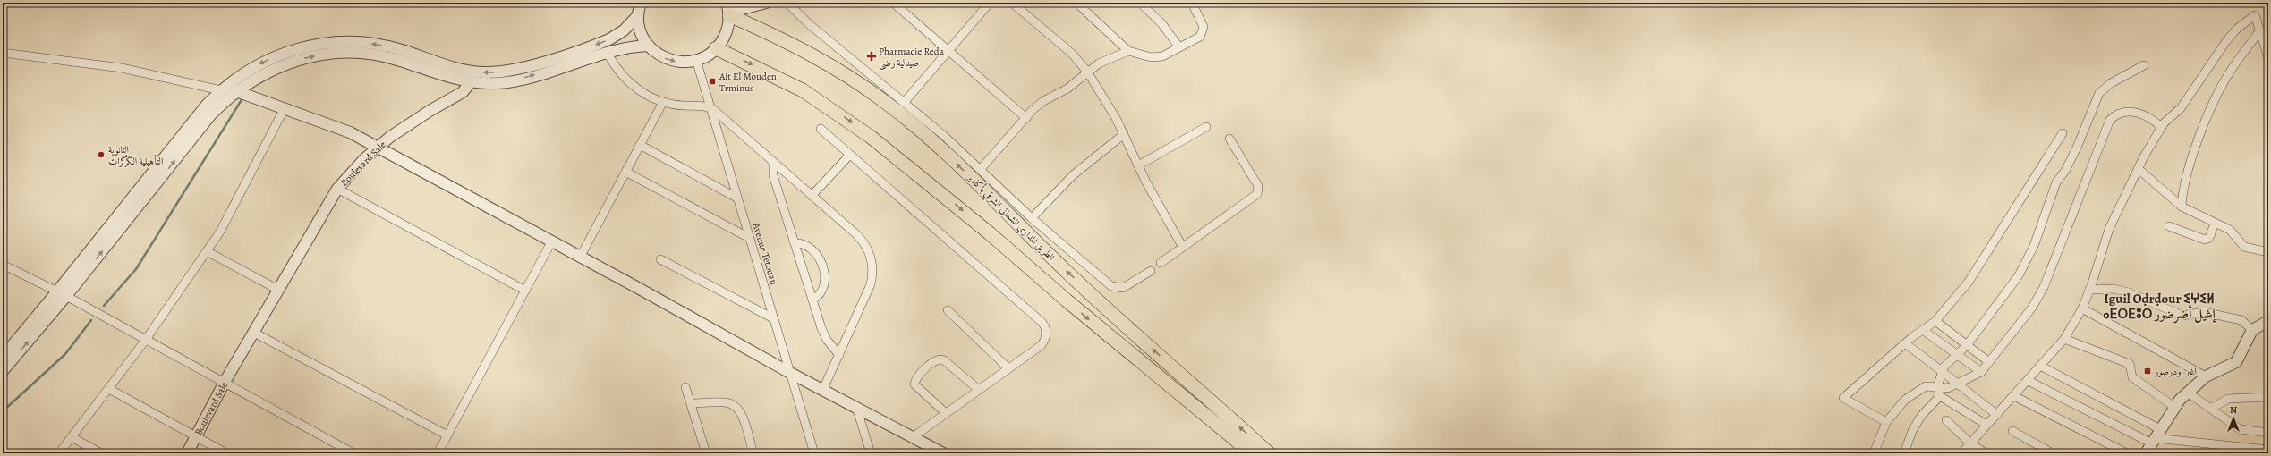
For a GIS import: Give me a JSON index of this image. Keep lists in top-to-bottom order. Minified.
{"streets":{"highway":["الطريق المداري الشمالي الشرقي بأكادير"],"street":["Boulevard Sale","Avenue Tetouan"]},"districts":["Iguil Oḍrḍour ⵉⵖⵉⵍ ⴰⴹⵔⴹⵓⵔ إغيل أضرضور"],"places":{"health":["Pharmacie Reda صيدلية رضى"],"transit":["Ait El Mouden Trminus","اغير اودرضور"],"other":["الثانوية التأهيلية الگرگرات"]},"north":"top"}
